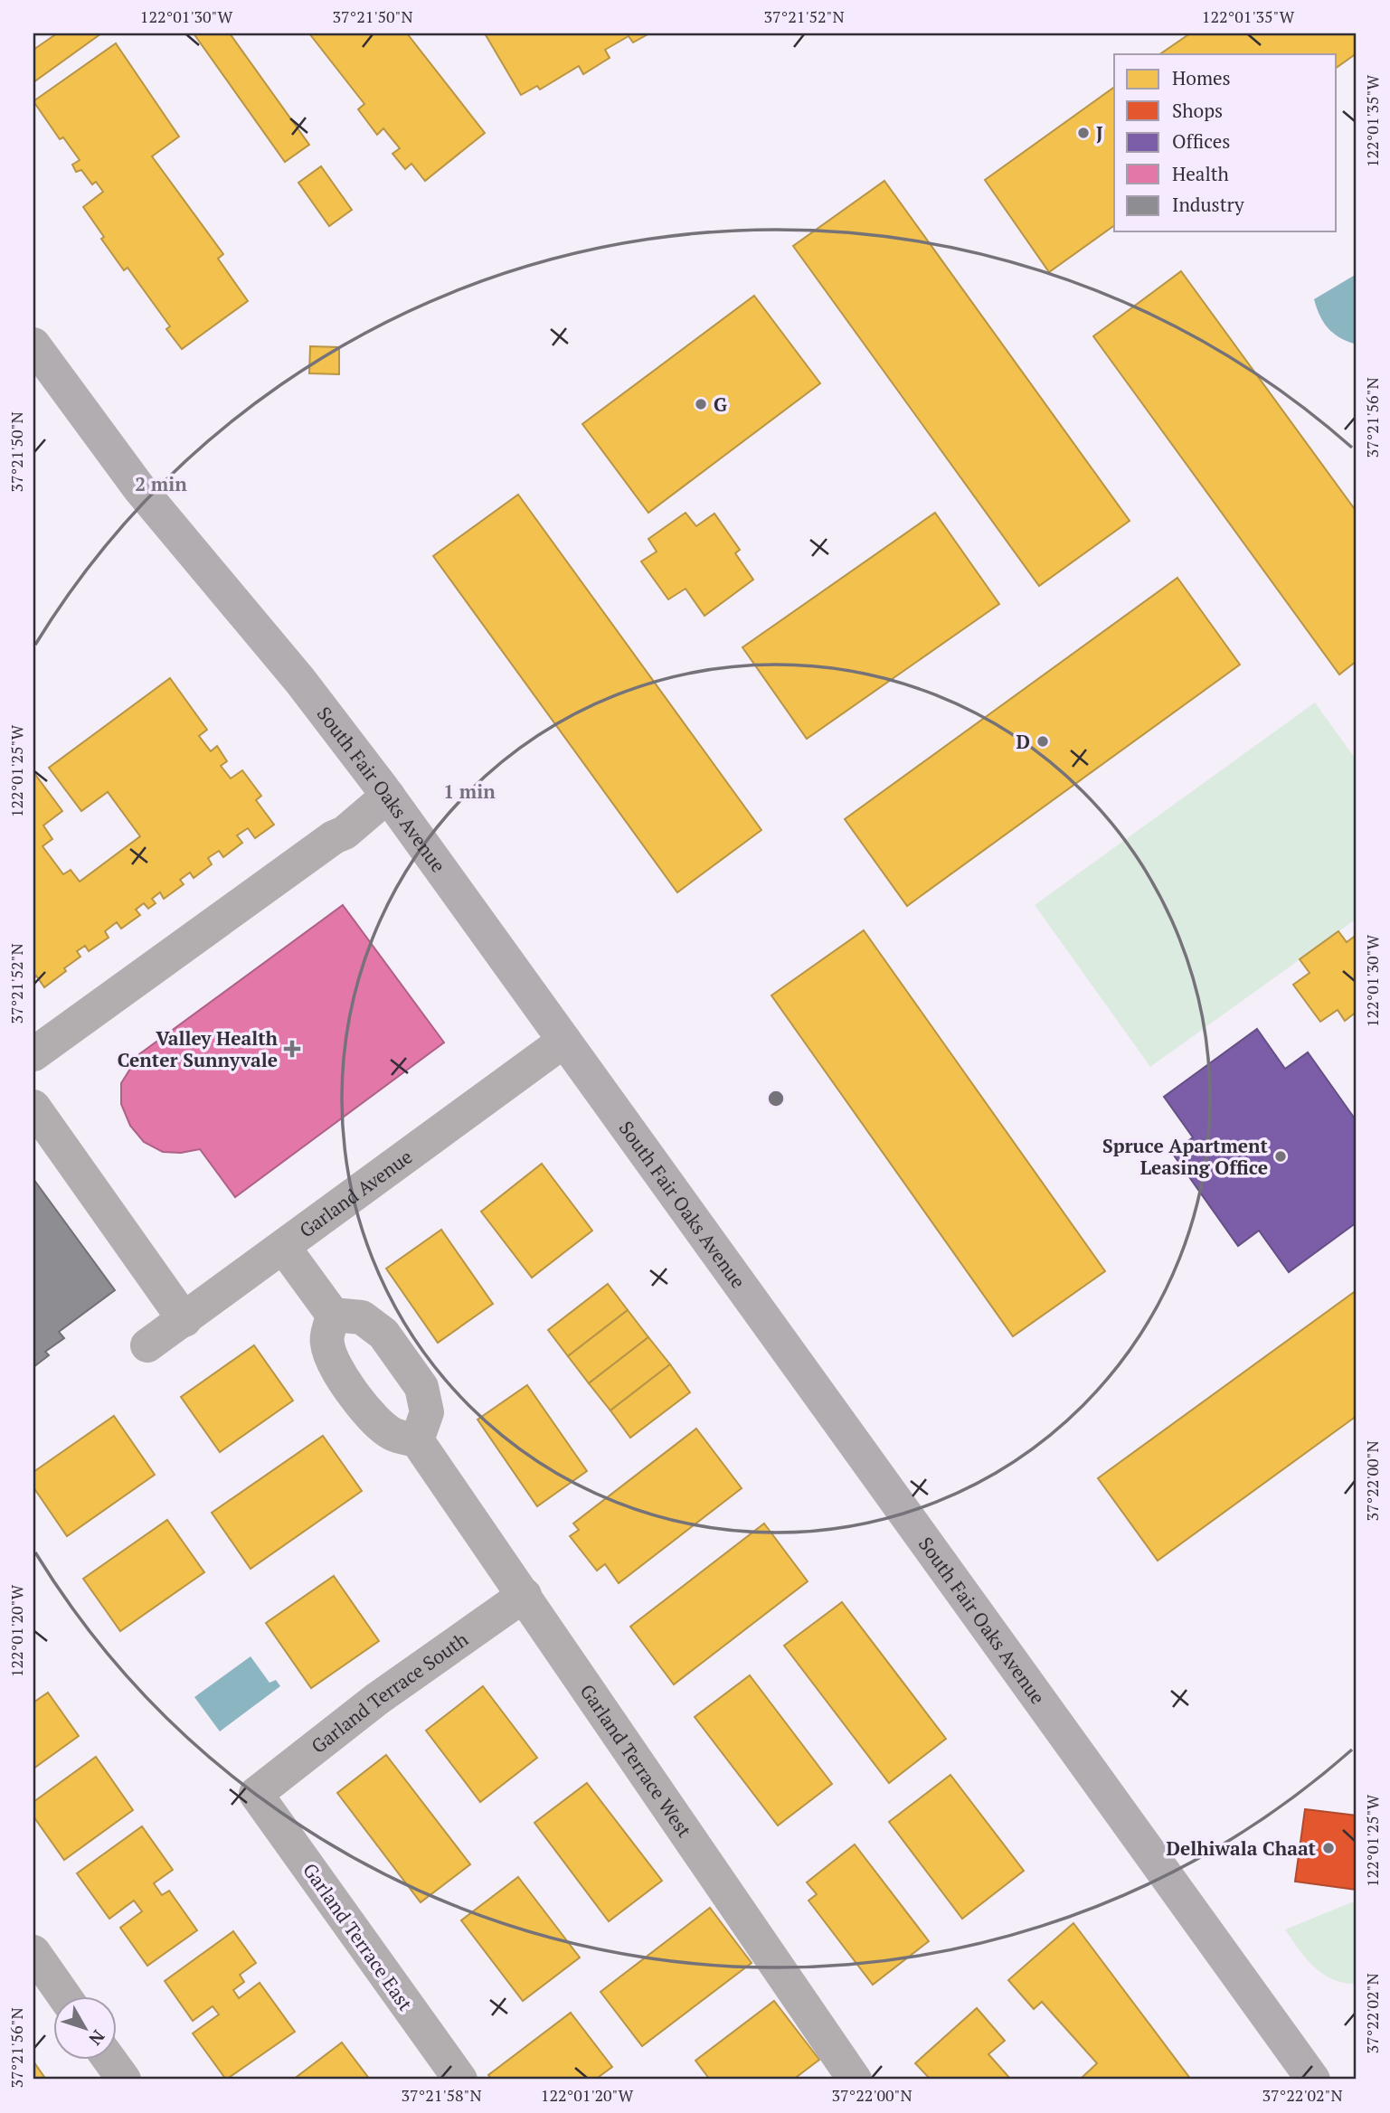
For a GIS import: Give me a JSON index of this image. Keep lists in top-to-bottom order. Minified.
{"streets":{"main road":["South Fair Oaks Avenue"],"street":["Garland Avenue","Garland Terrace South","Garland Terrace West","Garland Terrace East"]},"crossings":[["South Fair Oaks Avenue","Garland Avenue"],["Garland Terrace South","Garland Terrace West"],["Garland Terrace South","Garland Terrace East"]],"places":{"other":["J","G","D","Spruce Apartment Leasing Office","Delhiwala Chaat"],"health":["Valley Health Center Sunnyvale"]},"legend":["Homes","Shops","Offices","Health","Industry"],"north":"bottom right","coordinates":["122°01'30\"W","37°21'50\"N","37°21'52\"N","122°01'35\"W","37°21'56\"N","122°01'25\"W","37°22'00\"N","122°01'20\"W","37°22'02\"N","37°21'58\"N"],"rings":["2 min","1 min"]}
